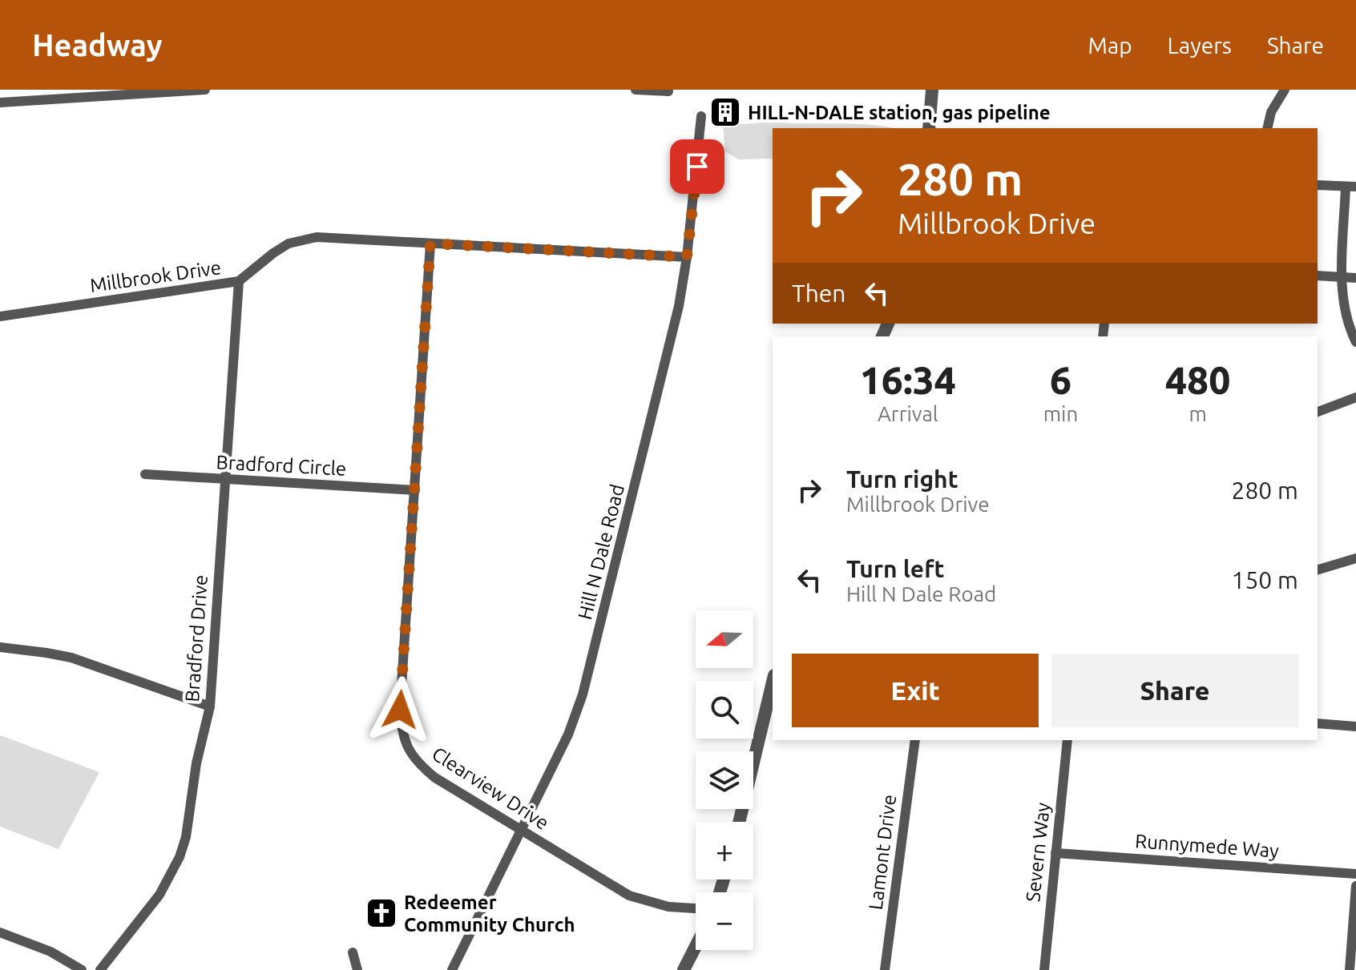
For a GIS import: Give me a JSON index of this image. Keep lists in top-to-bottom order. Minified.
{"streets":{"street":["Millbrook Drive","Bradford Circle","Hill N Dale Road","Bradford Drive","Clearview Drive","Runnymede Way","Lamont Drive","Severn Way"]},"crossings":[["Millbrook Drive","Hill N Dale Road"],["Millbrook Drive","Bradford Drive"],["Millbrook Drive","Clearview Drive"],["Bradford Circle","Bradford Drive"],["Bradford Circle","Clearview Drive"],["Hill N Dale Road","Clearview Drive"],["Runnymede Way","Severn Way"]],"places":{"building":["HILL-N-DALE station, gas pipeline"],"church":["Redeemer Community Church"]},"north":"left","page":{"header":"Headway","nav":["Map","Layers","Share"],"turn":["280 m","Millbrook Drive"],"then":"Then","eta":["16:34","Arrival","6","min","480","m"],"list":[{"name":"Turn right","note":"Millbrook Drive","value":"280 m"},{"name":"Turn left","note":"Hill N Dale Road","value":"150 m"}],"map_buttons":["+","−"],"buttons":["Exit","Share"]}}
